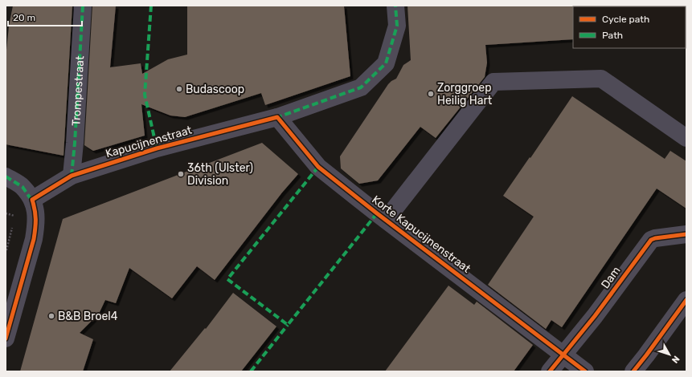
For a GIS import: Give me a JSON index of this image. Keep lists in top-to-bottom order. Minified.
{"streets":{"street":["Trompestraat","Kapucijnenstraat","Korte Kapucijnenstraat","Dam"]},"crossings":[["Trompestraat","Kapucijnenstraat"],["Kapucijnenstraat","Korte Kapucijnenstraat"],["Korte Kapucijnenstraat","Dam"]],"places":["Budascoop","Zorggroep Heilig Hart","36th (Ulster) Division","B&B Broel4"],"legend":["Cycle path","Path"],"scale_bar":"20 m","north":"bottom right"}
